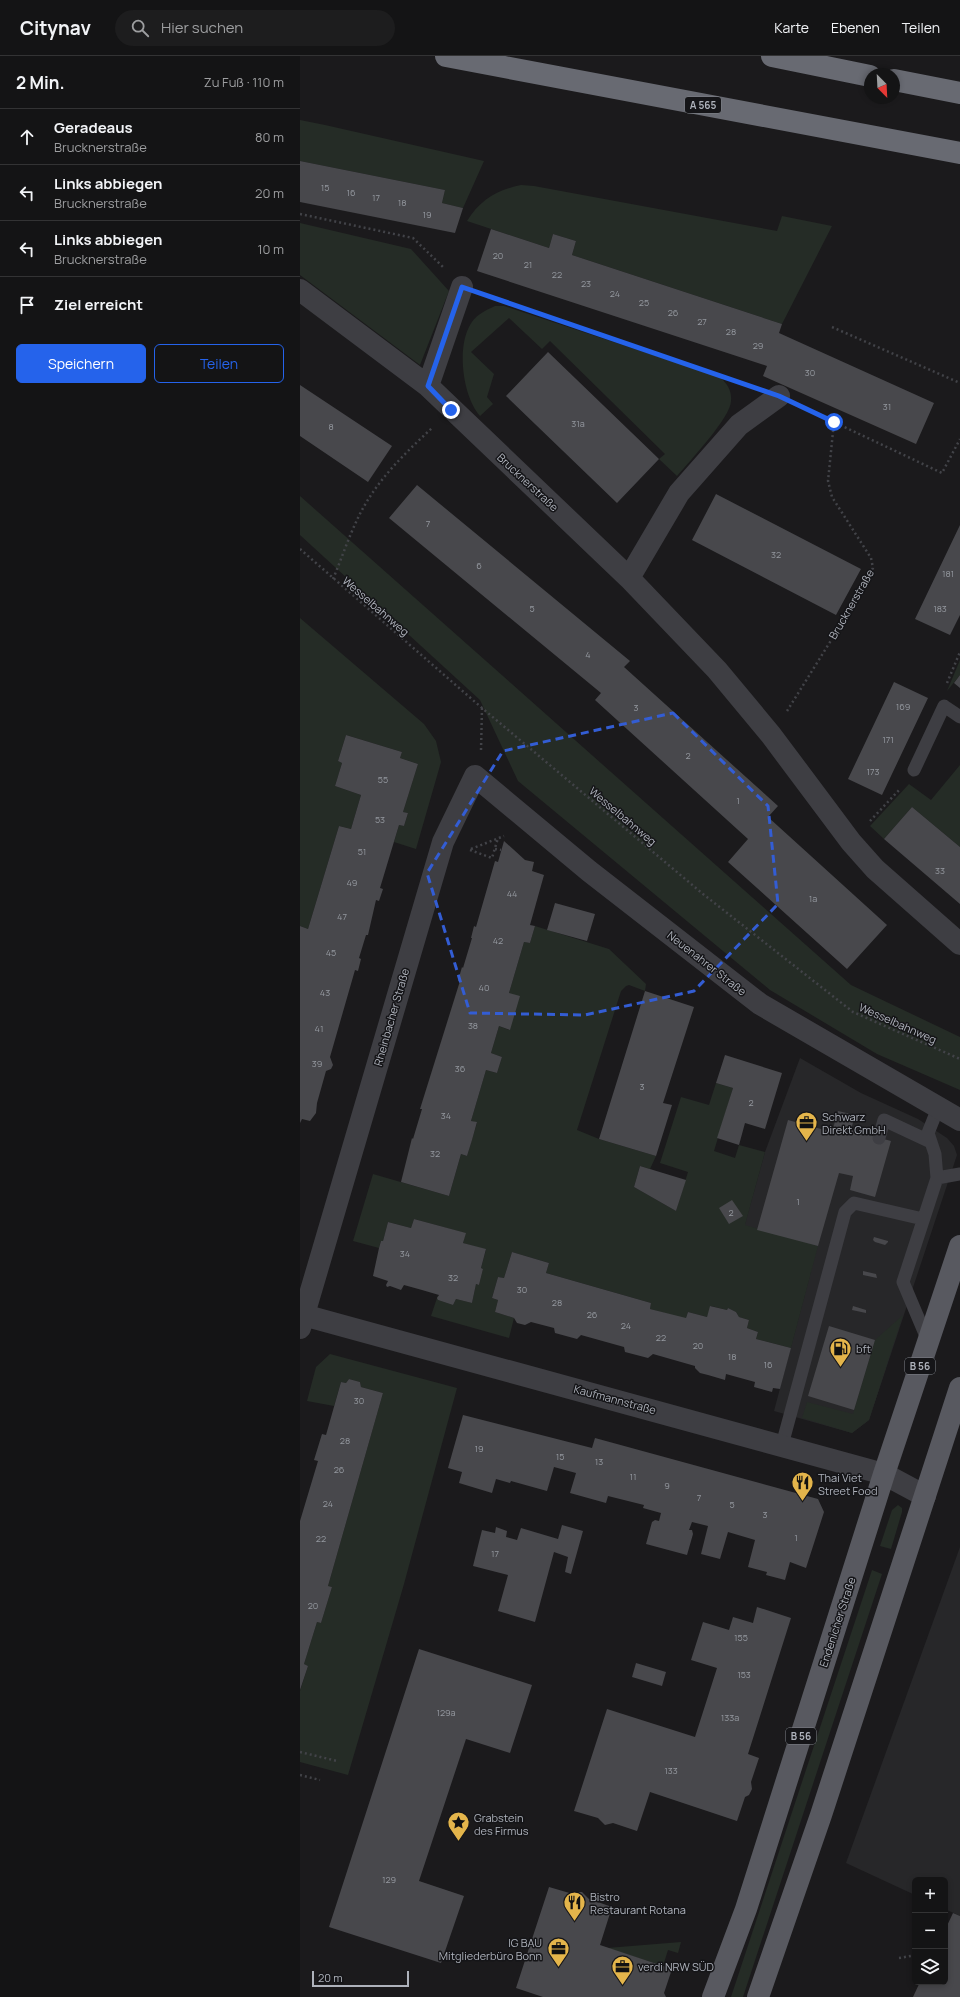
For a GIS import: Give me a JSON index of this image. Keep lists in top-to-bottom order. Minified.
{"streets":{"highway":["A 565"],"main road":["B 56","Endenicher Straße"],"street":["Brucknerstraße","Neuenahrer Straße","Rheinbacher Straße","Kaufmannstraße"],"path":["Wesselbahnweg"]},"crossings":[["Neuenahrer Straße","Rheinbacher Straße"],["Rheinbacher Straße","Kaufmannstraße"],["Kaufmannstraße","Endenicher Straße"]],"places":{"office":["Schwarz Direkt GmbH","IG BAU Mitgliederbüro Bonn","verdi NRW SÜD"],"fuel station":["bft"],"restaurant":["Thai Viet Street Food","Bistro Restaurant Rotana"],"place":["Grabstein des Firmus"]},"house_numbers":["15","16","17","18","19","20","21","22","23","24","25","26","27","28","29","30","31","31a","8","7","32","6","181","5","183","4","169","3","171","2","173","55","1","53","51","33","49","44","1a","47","42","45","40","43","38","41","39","36","3","2","34","32","1","2","34","32","30","28","26","24","22","20","18","16","30","28","19","15","13","26","11","9","7","24","5","3","1","22","17","20","155","153","129a","133a","133","129"],"scale_bar":"20 m","north":"bottom right","page":{"header":"Citynav","search":"Hier suchen","nav":["Karte","Ebenen","Teilen"],"heading":["2 Min.","Zu Fuß · 110 m"],"list":[["Geradeaus","Brucknerstraße","80 m"],["Links abbiegen","Brucknerstraße","20 m"],["Links abbiegen","Brucknerstraße","10 m"],"Ziel erreicht"],"buttons":["Speichern","Teilen"],"map_buttons":["+","−"],"scale":"20 m"}}
